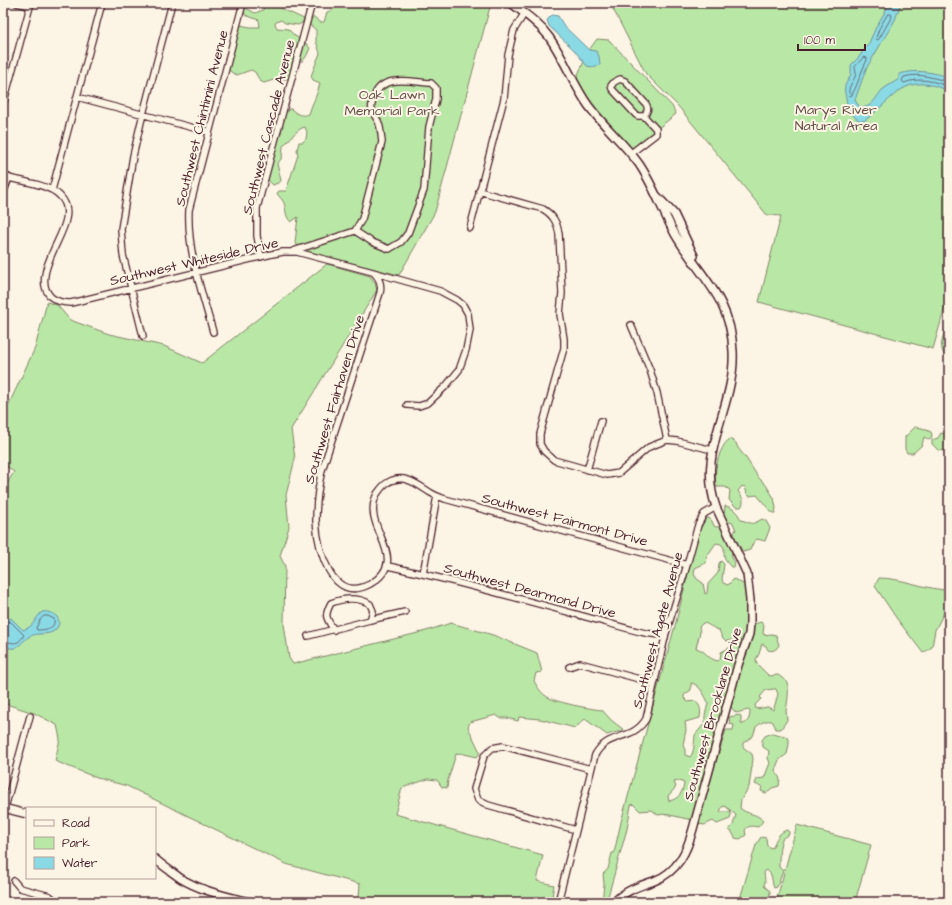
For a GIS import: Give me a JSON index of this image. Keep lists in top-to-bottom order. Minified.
{"streets":{"street":["Southwest Chintimini Avenue","Southwest Cascade Avenue","Southwest Whiteside Drive","Southwest Fairhaven Drive","Southwest Fairmont Drive","Southwest Dearmond Drive","Southwest Agate Avenue","Southwest Brooklane Drive"]},"crossings":[["Southwest Chintimini Avenue","Southwest Whiteside Drive"],["Southwest Cascade Avenue","Southwest Whiteside Drive"],["Southwest Whiteside Drive","Southwest Fairhaven Drive"],["Southwest Fairmont Drive","Southwest Agate Avenue"],["Southwest Dearmond Drive","Southwest Agate Avenue"],["Southwest Agate Avenue","Southwest Brooklane Drive"]],"parks":["Oak Lawn Memorial Park","Marys River Natural Area"],"legend":["Road","Park","Water"],"scale_bar":"100 m"}
